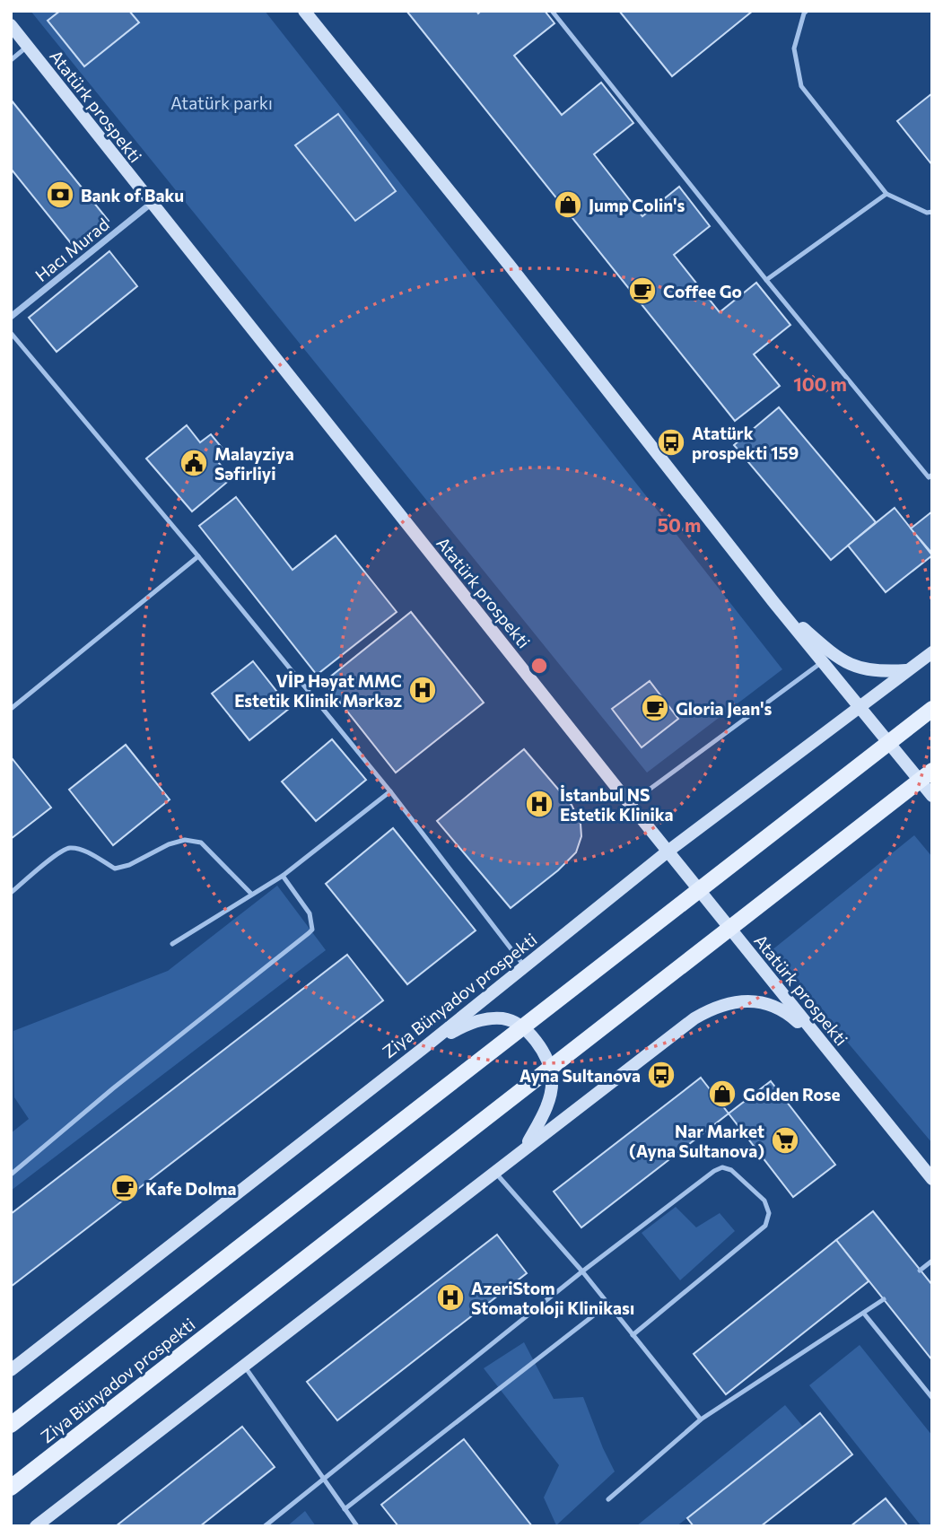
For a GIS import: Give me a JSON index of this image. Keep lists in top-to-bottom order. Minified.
{"streets":{"main road":["Atatürk prospekti","Ziya Bünyadov prospekti"],"street":["Hacı Murad"]},"crossings":[["Atatürk prospekti","Hacı Murad"],["Atatürk prospekti","Ziya Bünyadov prospekti"]],"parks":["Atatürk parkı"],"places":{"bank":["Bank of Baku"],"shop":["Jump Colin's","Golden Rose"],"cafe":["Coffee Go","Gloria Jean's","Kafe Dolma"],"bus stop":["Atatürk prospekti 159","Ayna Sultanova"],"public building":["Malayziya Səfirliyi"],"hospital":["VİP Həyat MMC Estetik Klinik Mərkəz","İstanbul NS Estetik Klinika","AzeriStom Stomatoloji Klinikası"],"supermarket":["Nar Market (Ayna Sultanova)"]},"rings":["100 m","50 m"]}
